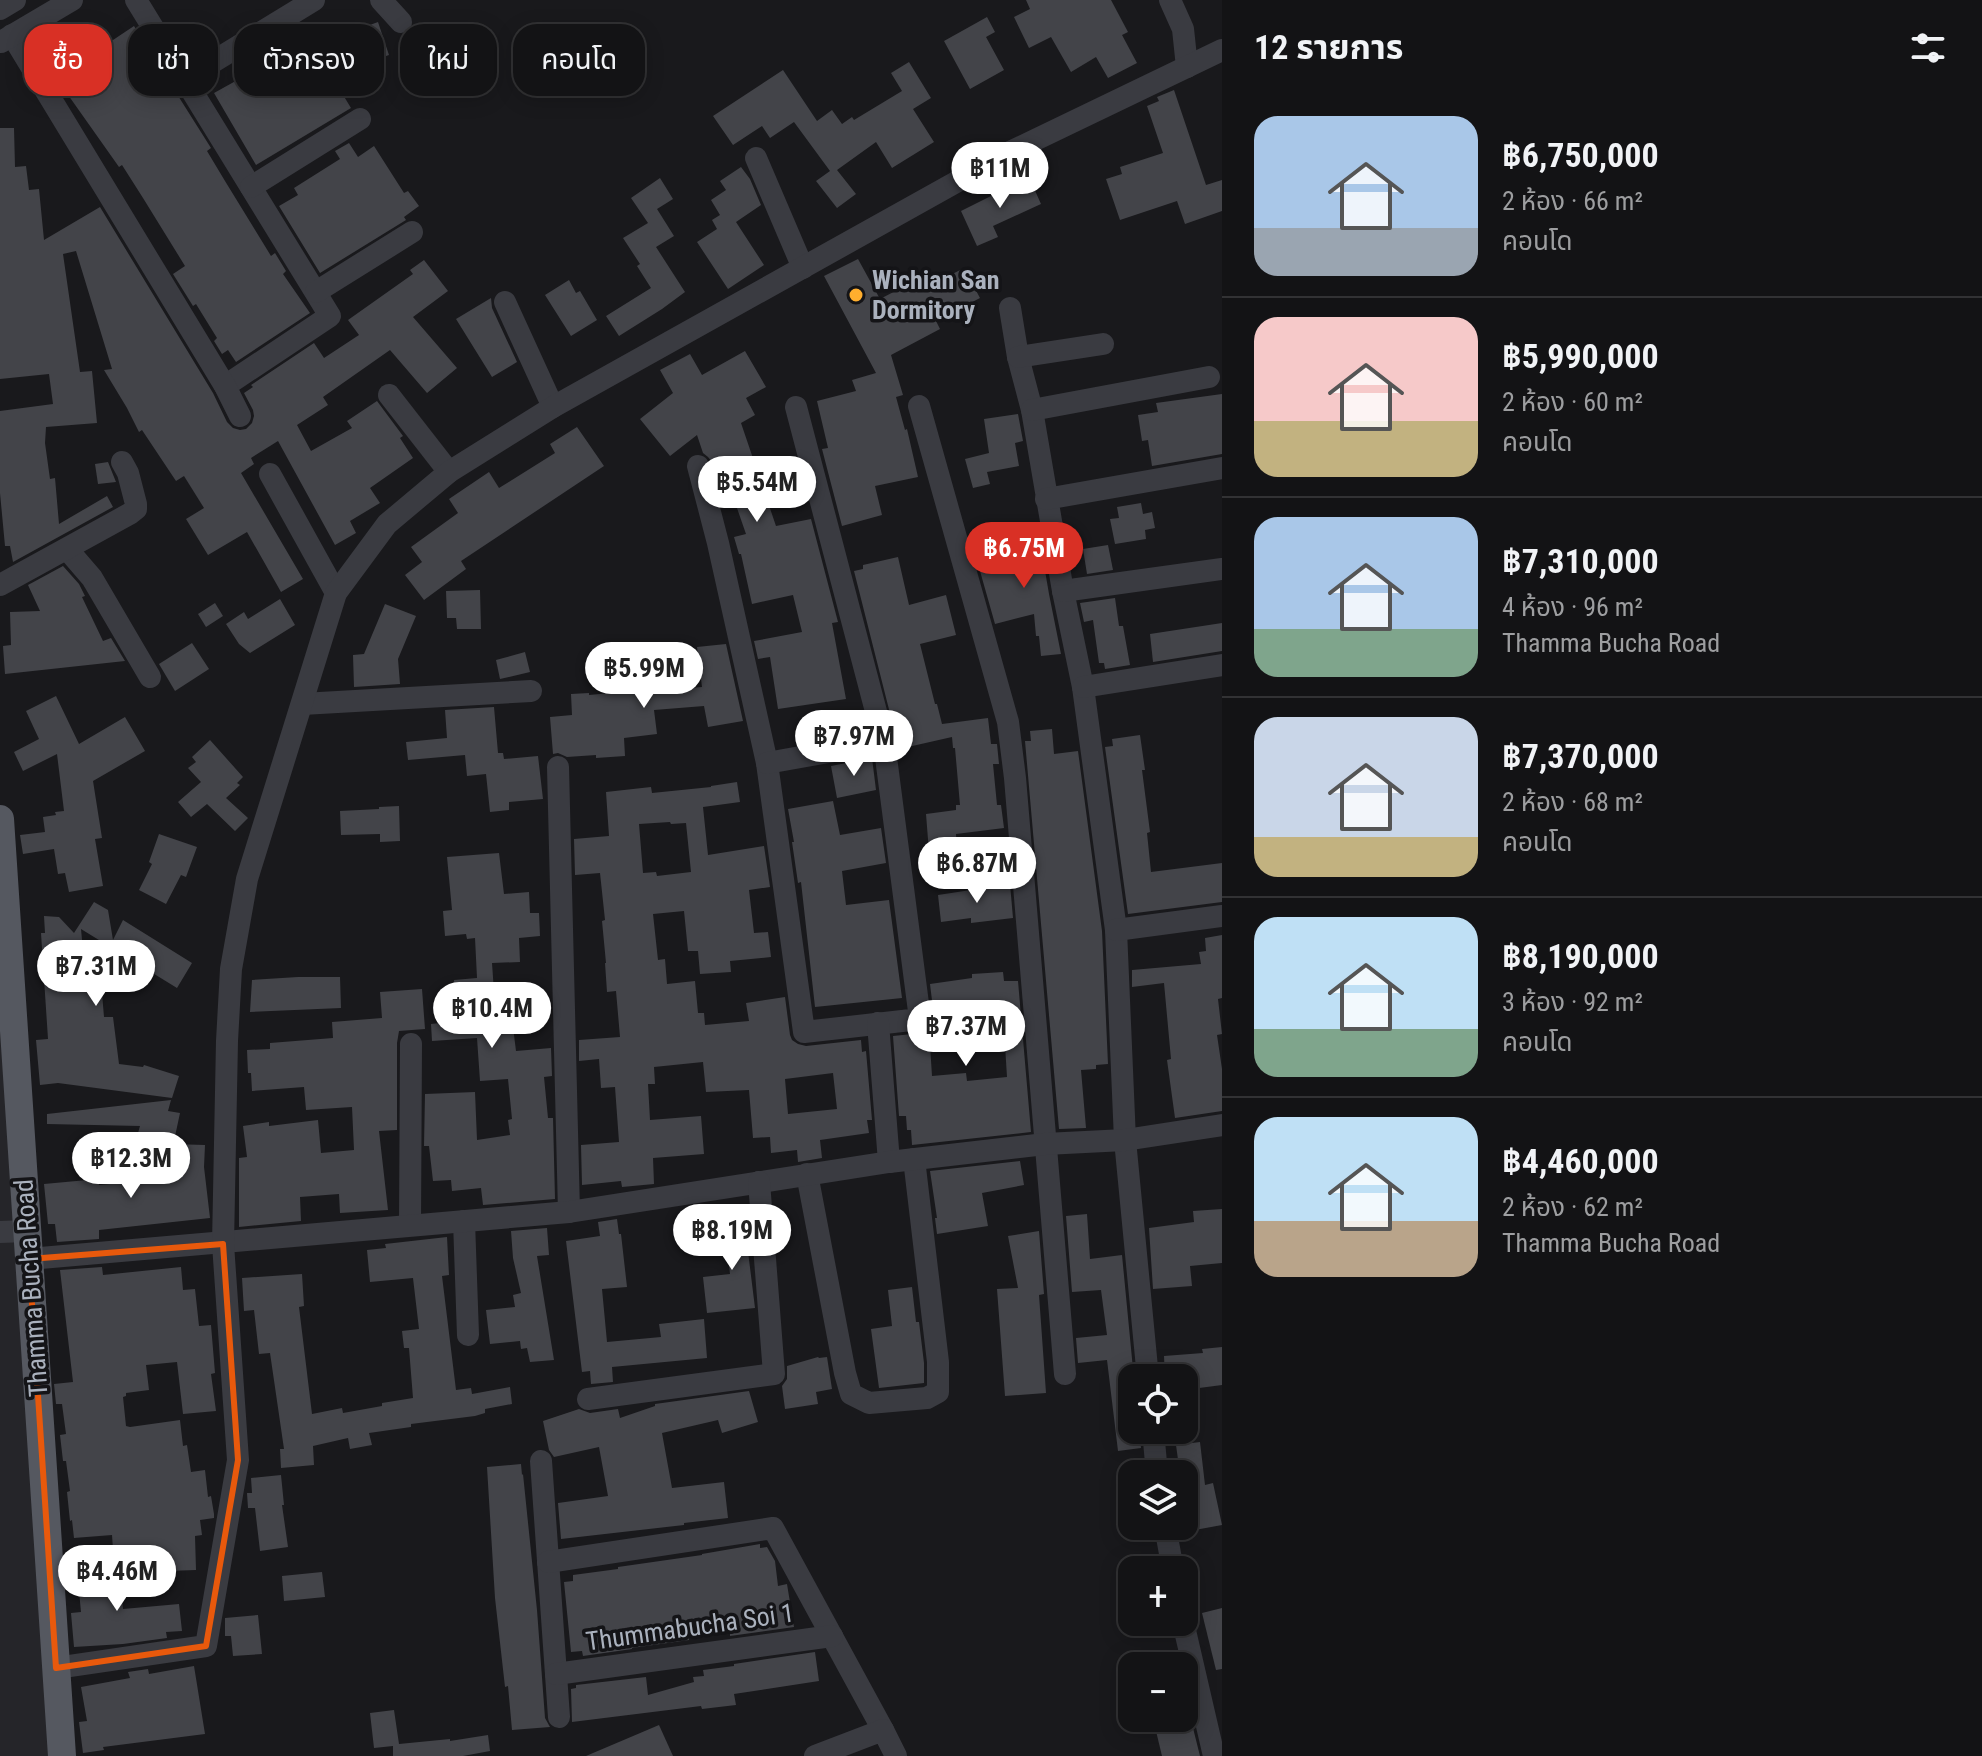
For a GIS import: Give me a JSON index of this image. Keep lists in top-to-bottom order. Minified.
{"streets":{"main road":["Thamma Bucha Road"],"street":["Thummabucha Soi 1"]},"places":["Wichian San Dormitory"],"page":{"heading":"12 รายการ","chip":["ซื้อ","เช่า","ตัวกรอง","ใหม่","คอนโด"],"list":[{"name":"฿6,750,000","note":"2 ห้อง · 66 m² · คอนโด"},{"name":"฿5,990,000","note":"2 ห้อง · 60 m² · คอนโด"},{"name":"฿7,310,000","note":"4 ห้อง · 96 m² · Thamma Bucha Road"},{"name":"฿7,370,000","note":"2 ห้อง · 68 m² · คอนโด"},{"name":"฿8,190,000","note":"3 ห้อง · 92 m² · คอนโด"},{"name":"฿4,460,000","note":"2 ห้อง · 62 m² · Thamma Bucha Road"}],"price":["฿11M","฿5.54M","฿6.75M","฿5.99M","฿7.97M","฿6.87M","฿7.31M","฿10.4M","฿7.37M","฿12.3M","฿8.19M","฿4.46M"],"map_buttons":["+","−"]}}
